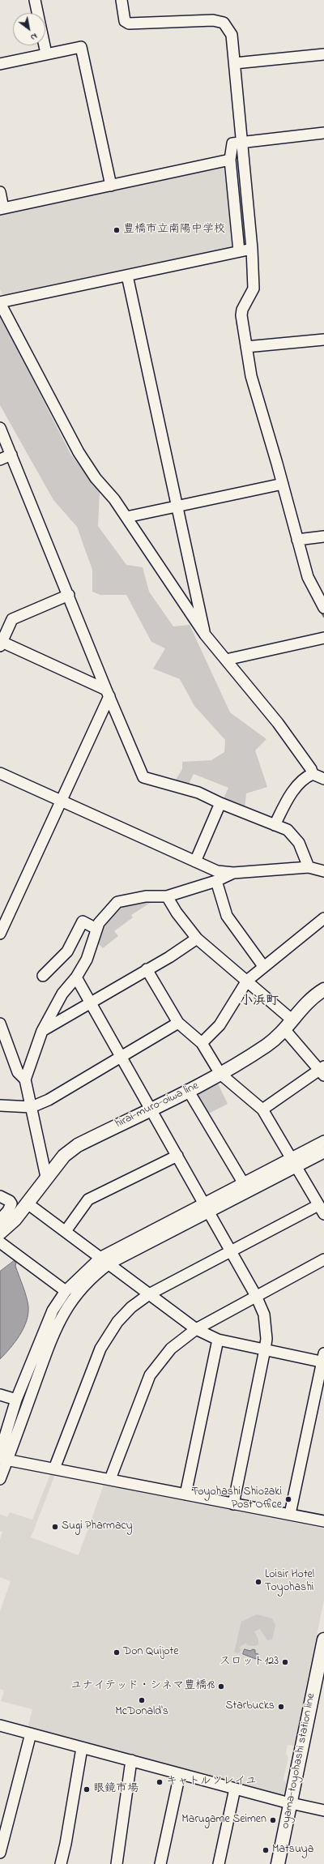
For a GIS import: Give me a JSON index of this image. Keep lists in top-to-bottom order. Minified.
{"streets":{"main road":["hirai-muro-oiwa line","oyama-toyohashi station line"]},"districts":["小浜町"],"places":["豊橋市立南陽中学校","Toyohashi Shiozaki Post Office","Sugi Pharmacy","Loisir Hotel Toyohashi","Don Quijote","スロット123","ユナイテッド・シネマ豊橋18","McDonald's","Starbucks","キャトルソレイユ","眼鏡市場","Marugame Seimen","Matsuya"],"north":"bottom right"}
